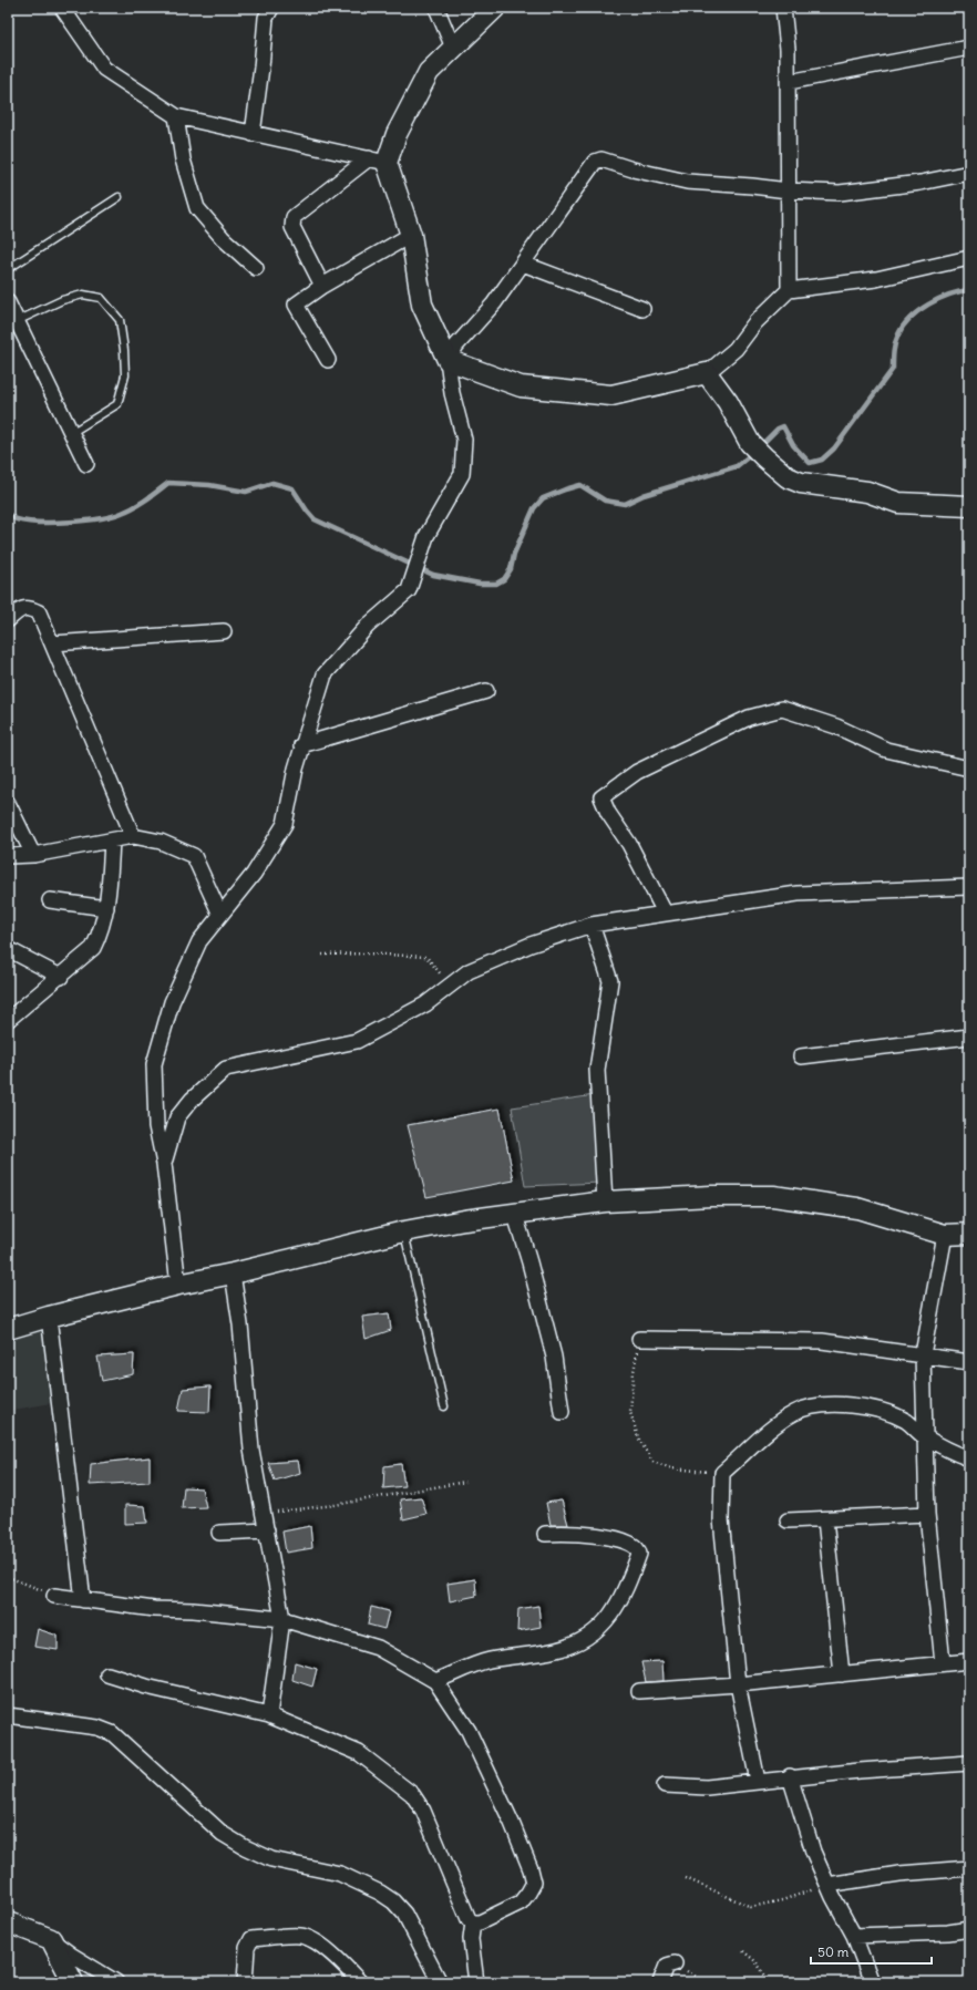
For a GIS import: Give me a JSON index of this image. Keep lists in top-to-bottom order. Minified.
{"scale_bar":"50 m"}
